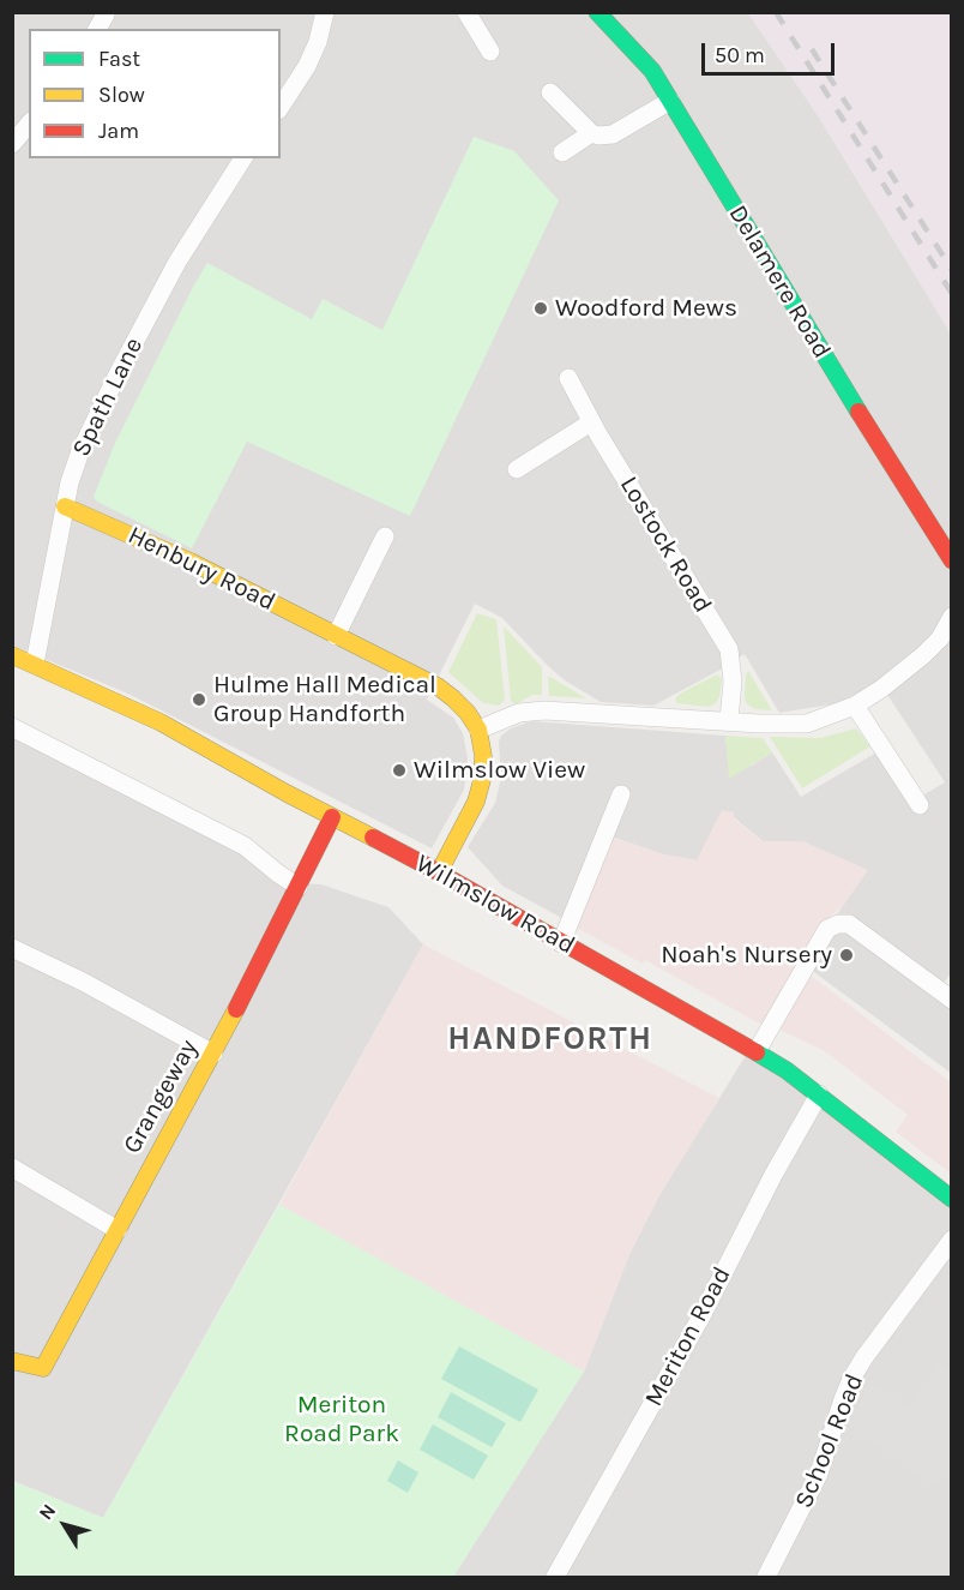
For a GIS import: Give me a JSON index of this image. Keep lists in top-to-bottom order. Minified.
{"streets":{"street":["Delamere Road","Spath Lane","Lostock Road","Henbury Road","Wilmslow Road","Grangeway","Meriton Road","School Road"]},"crossings":[["Spath Lane","Henbury Road"],["Spath Lane","Wilmslow Road"],["Wilmslow Road","Grangeway"],["Wilmslow Road","Meriton Road"]],"districts":["HANDFORTH"],"parks":["Meriton Road Park"],"places":["Woodford Mews","Hulme Hall Medical Group Handforth","Wilmslow View","Noah's Nursery"],"legend":["Fast","Slow","Jam"],"scale_bar":"50 m","north":"top left"}
